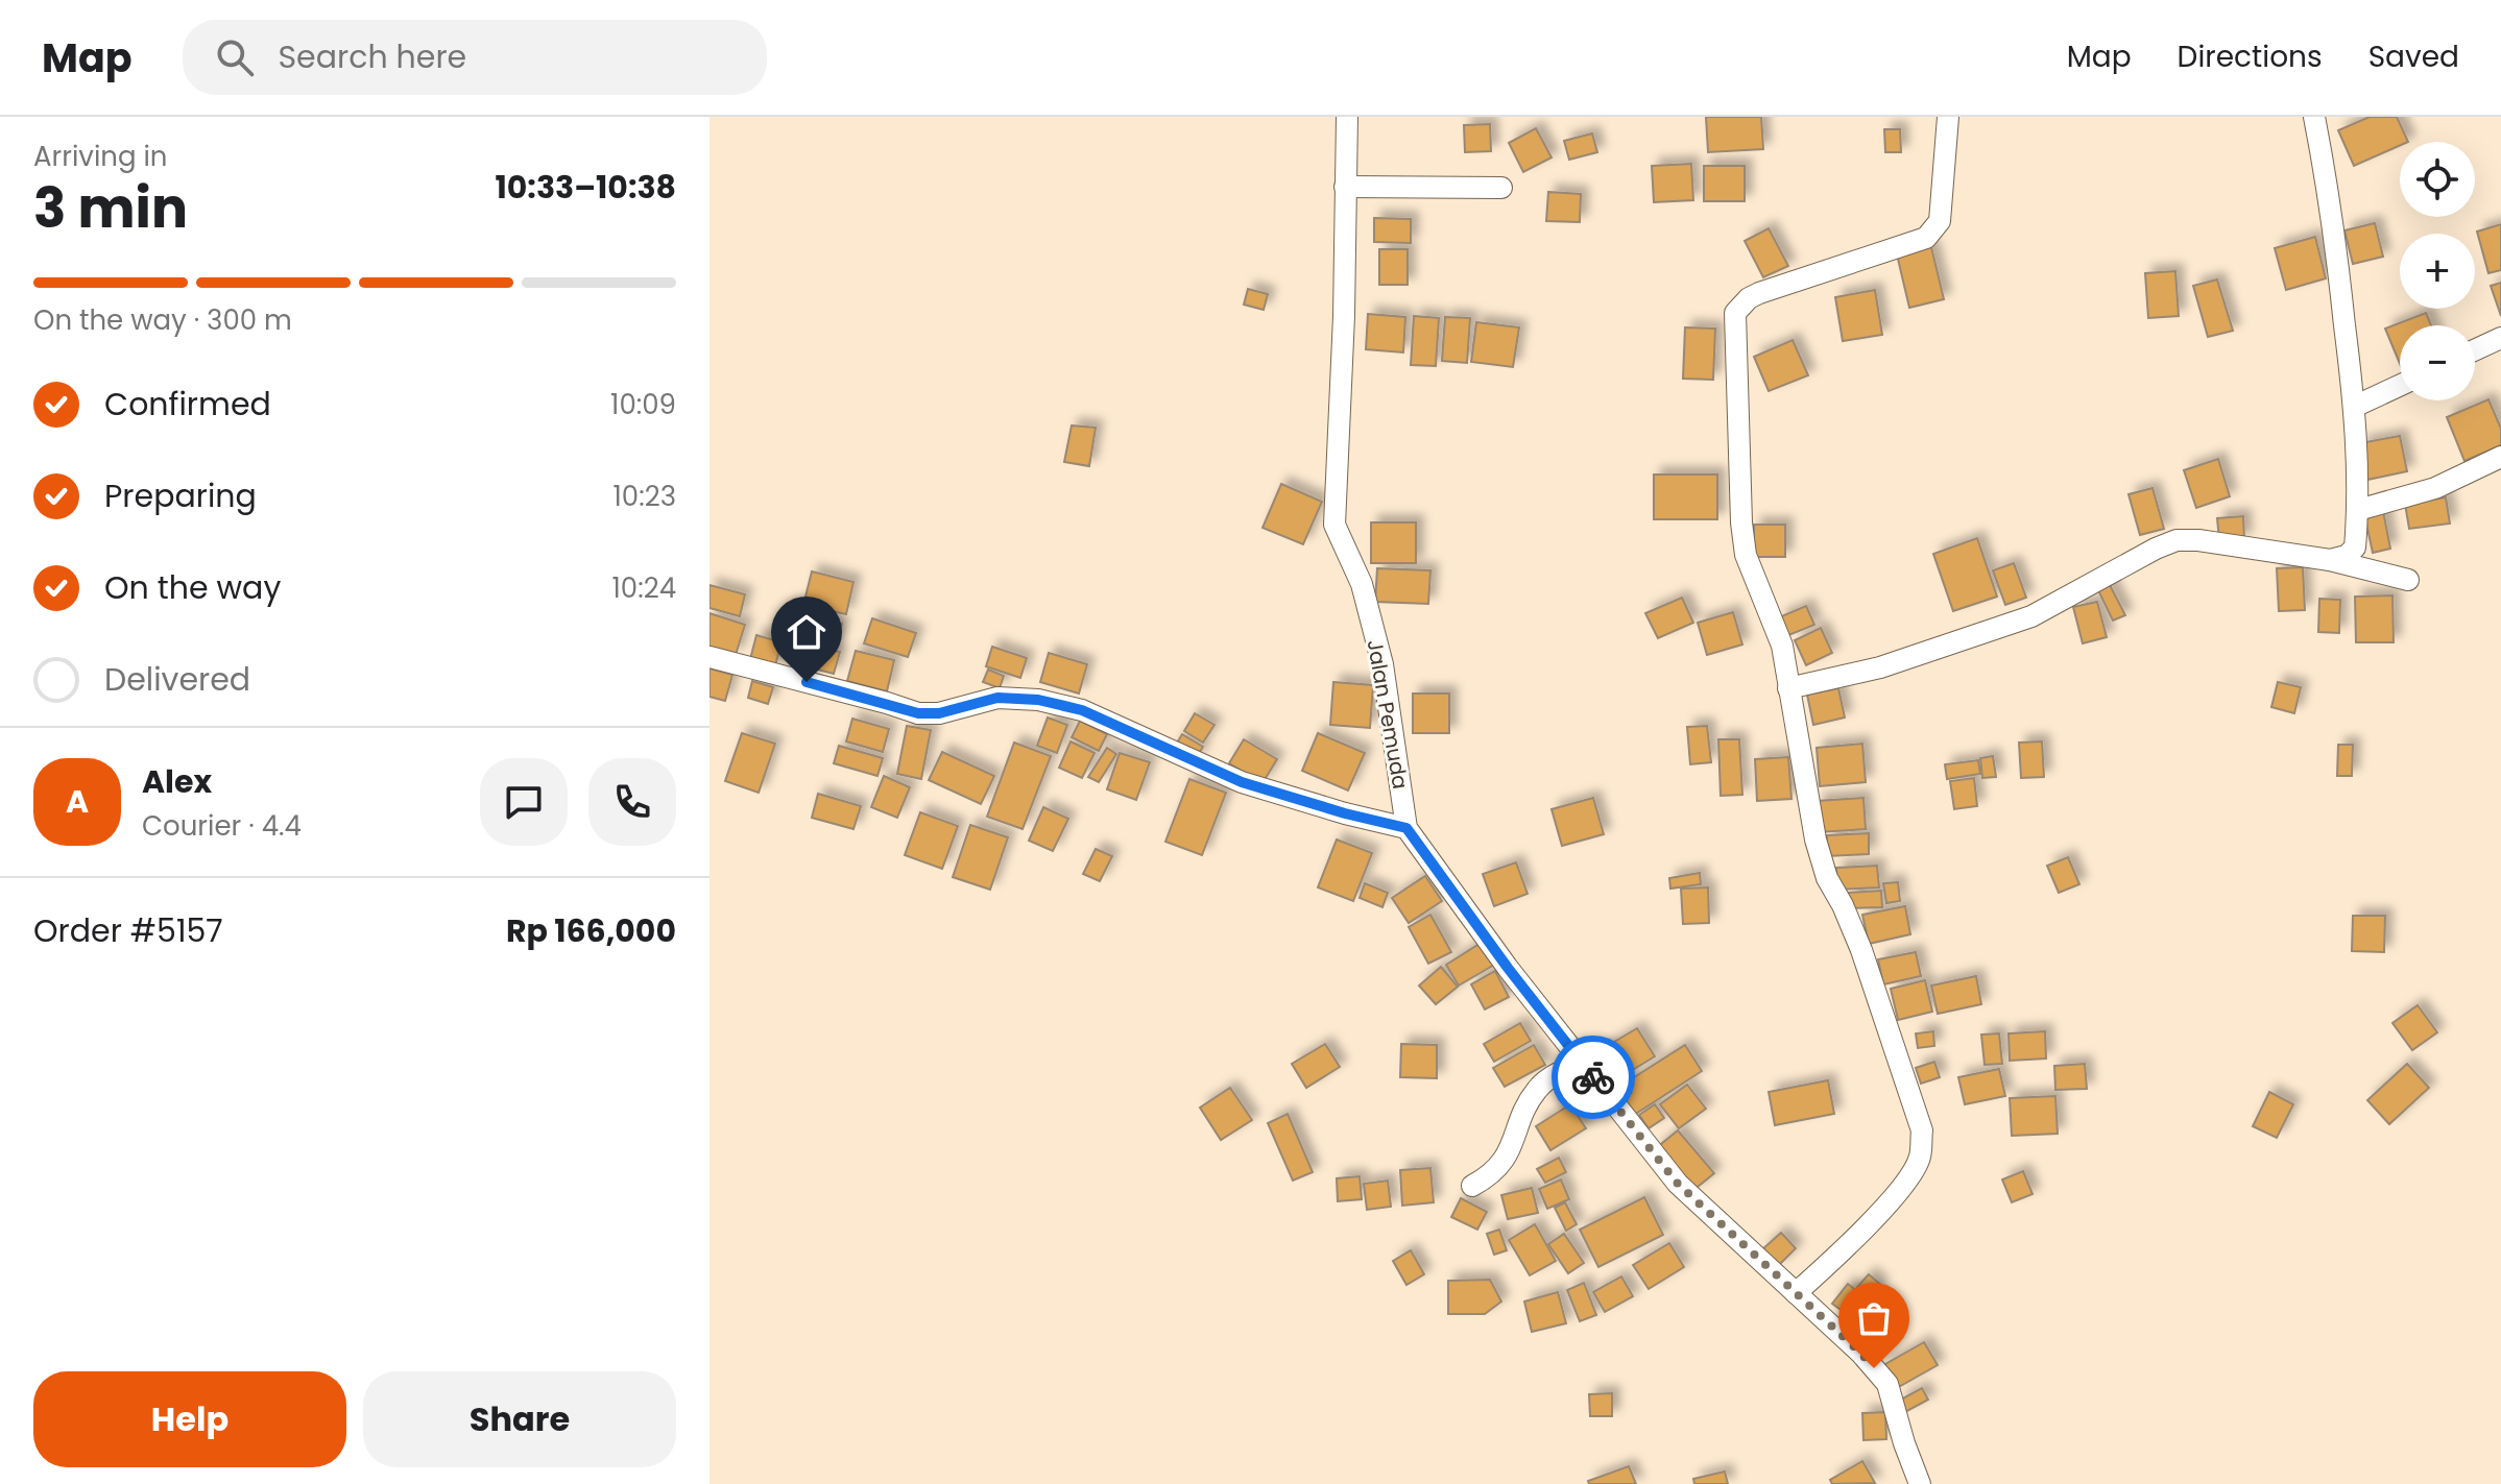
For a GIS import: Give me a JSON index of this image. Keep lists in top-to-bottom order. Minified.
{"streets":{"street":["Jalan Pemuda"]},"page":{"header":"Map","search":"Search here","nav":["Map","Directions","Saved"],"heading":["3 min","Arriving in","10:33–10:38"],"panel":["Alex","Courier · 4.4","Order #5157","Rp 166,000"],"map_buttons":["+","−"],"bar":"On the way · 300 m","list":[["Confirmed","10:09"],["Preparing","10:23"],["On the way","10:24"],"Delivered"],"round":"A","buttons":["Help","Share"]}}
